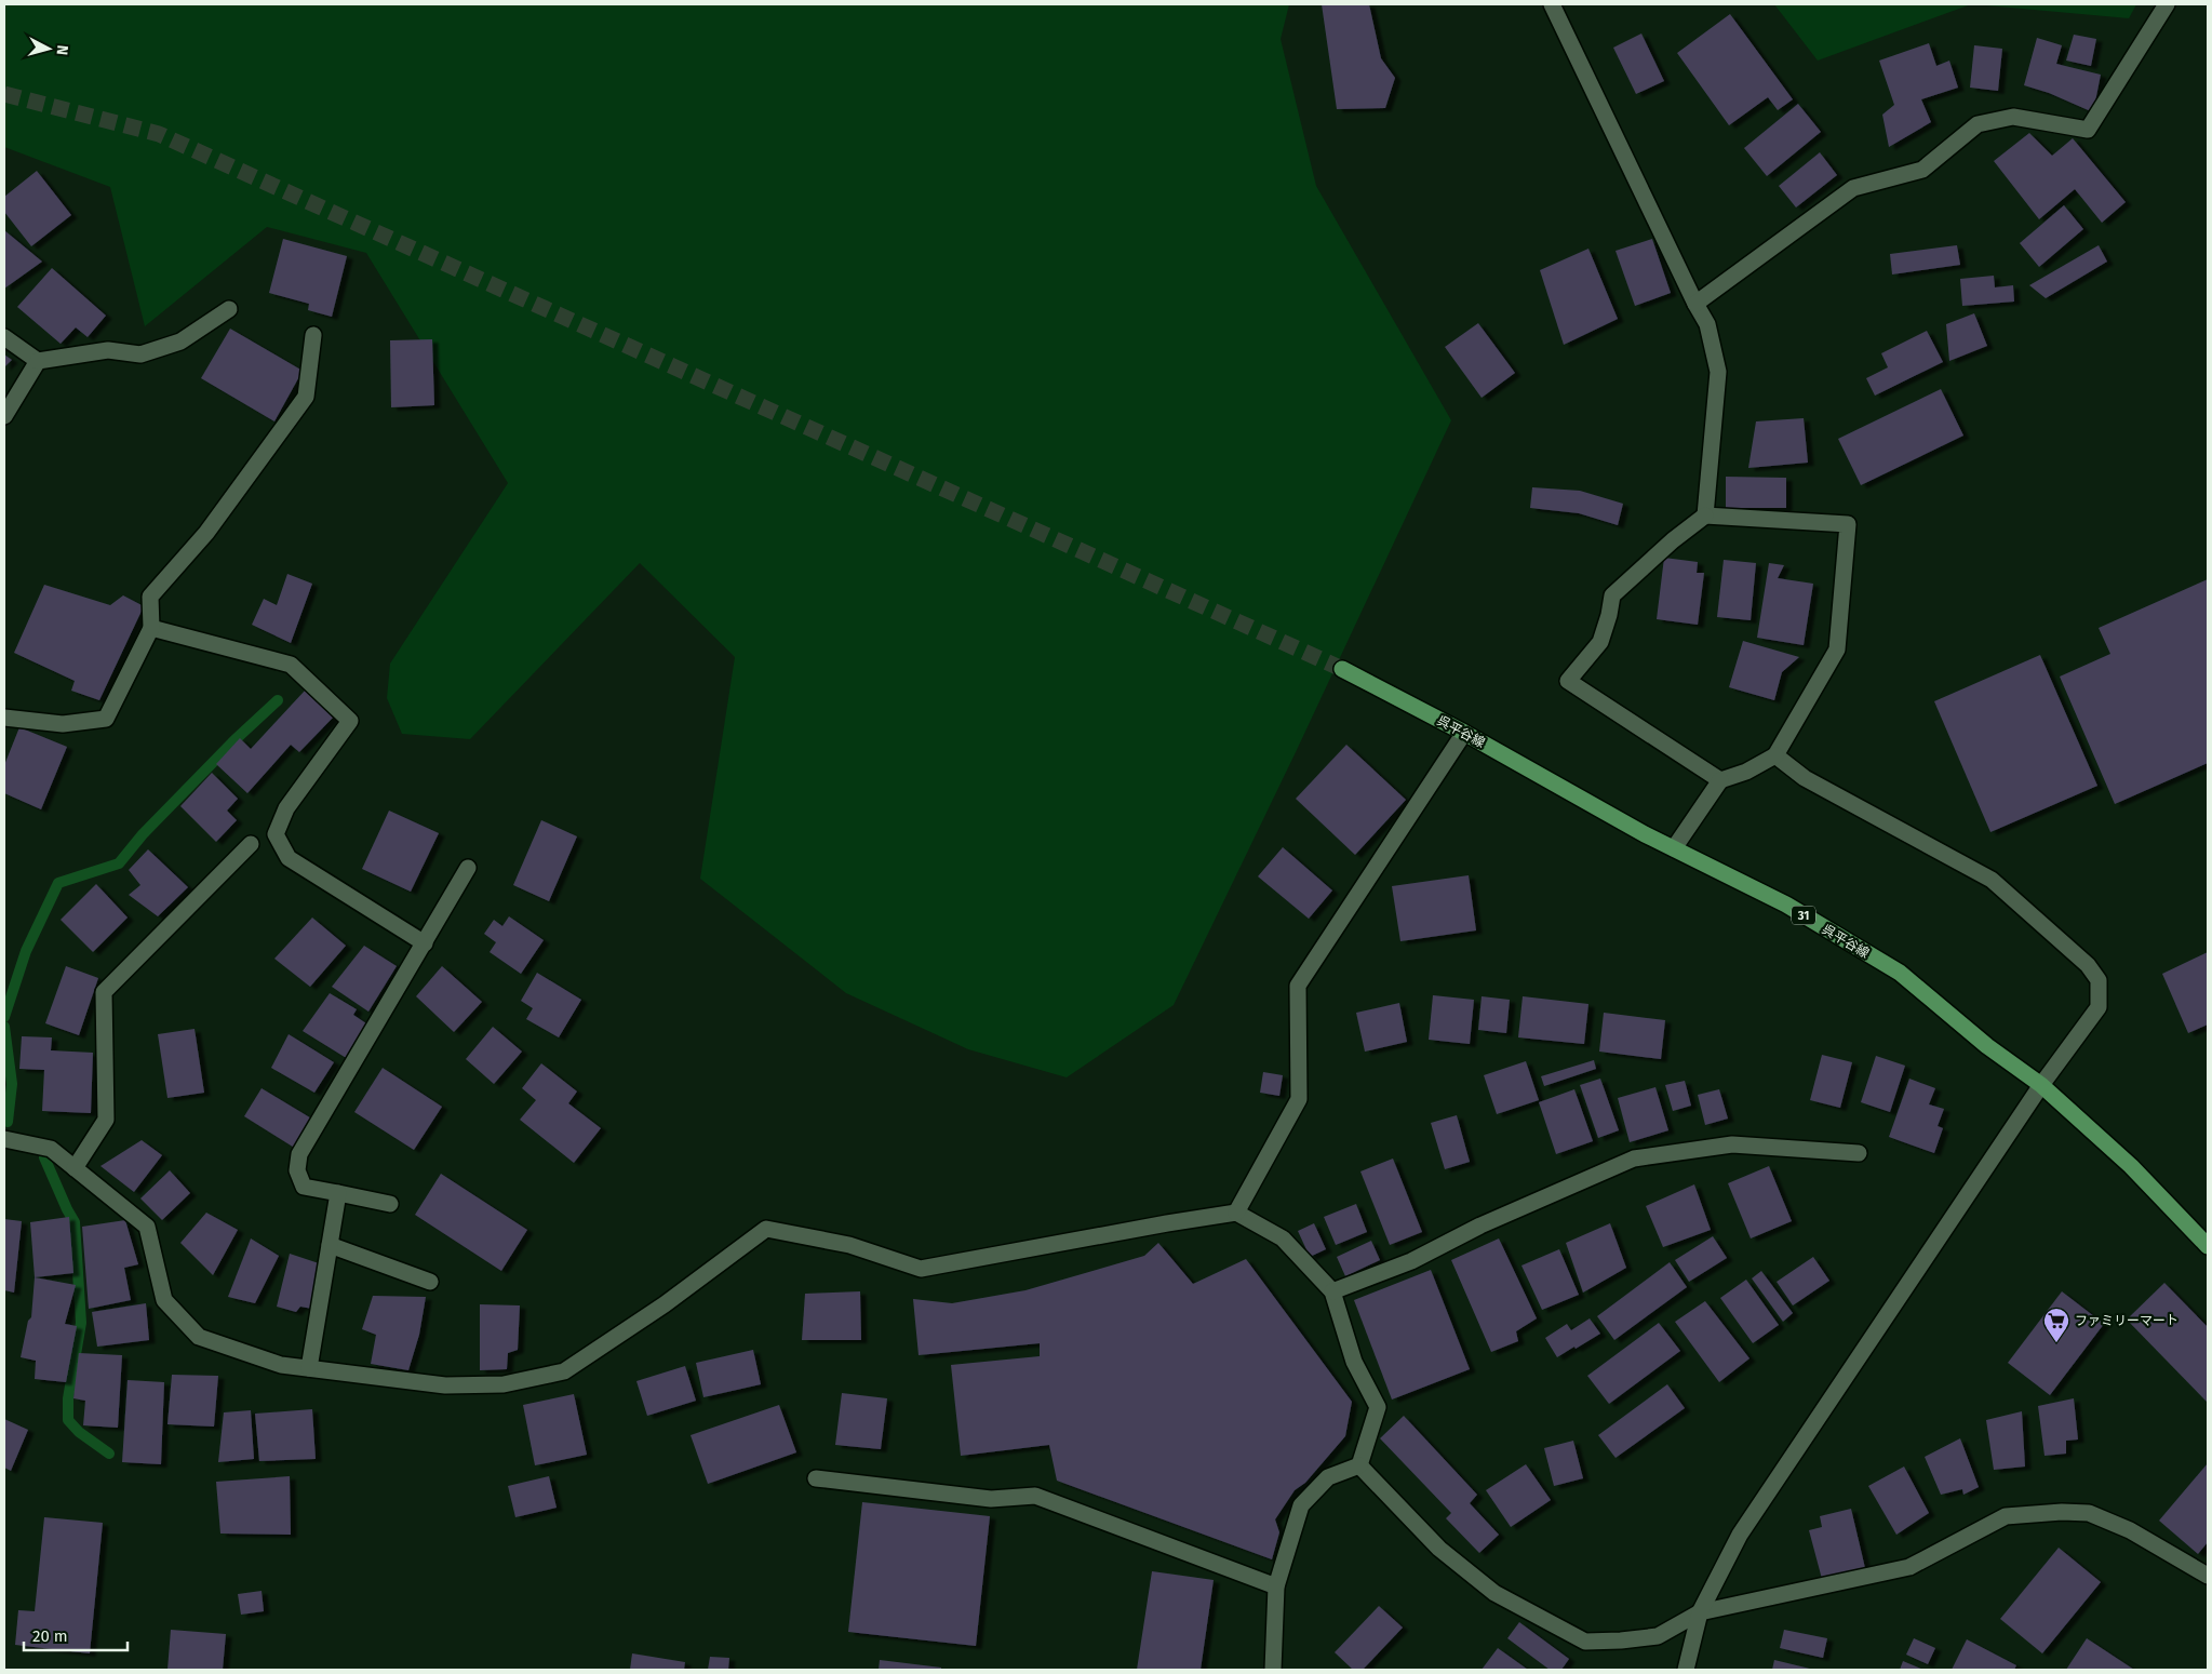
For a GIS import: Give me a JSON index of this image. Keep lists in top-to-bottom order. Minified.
{"streets":{"main road":["呉平谷線","31"]},"places":{"supermarket":["ファミリーマート"]},"scale_bar":"20 m","north":"right"}
